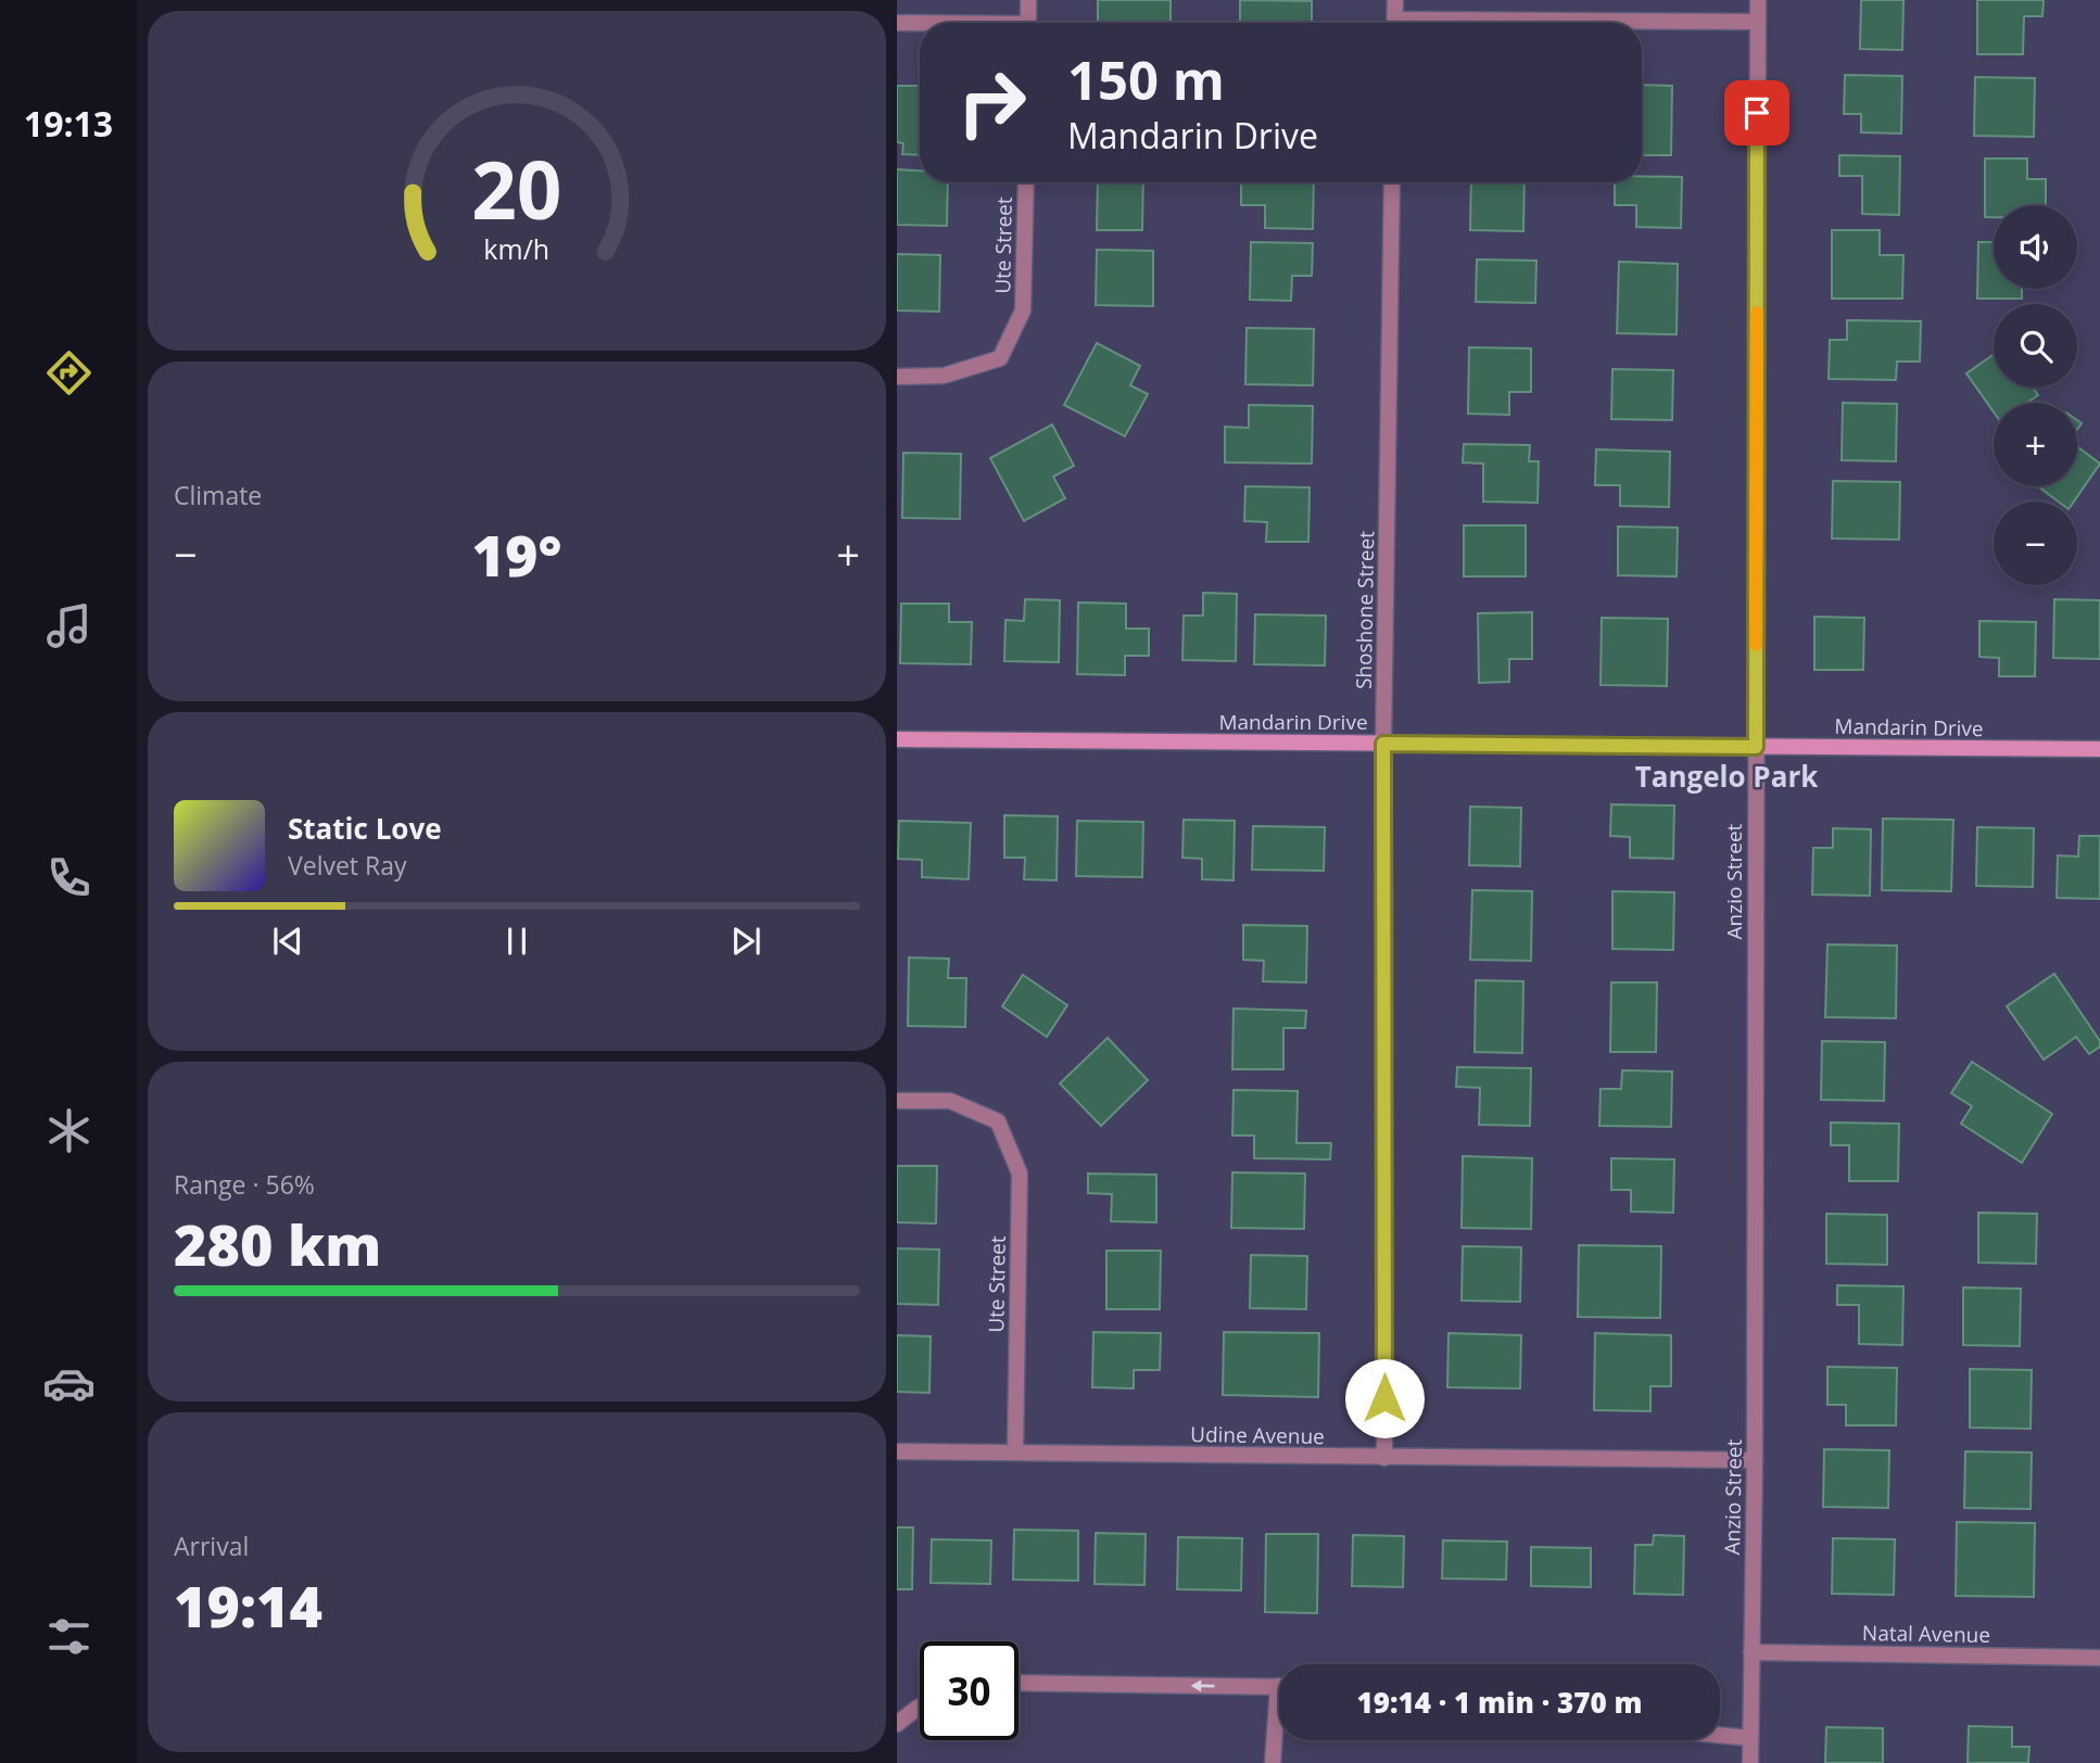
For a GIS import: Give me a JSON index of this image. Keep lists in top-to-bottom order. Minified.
{"streets":{"street":["Ute Street","Shoshone Street","Mandarin Drive","Anzio Street","Udine Avenue","Natal Avenue"]},"crossings":[["Ute Street","Udine Avenue"],["Shoshone Street","Mandarin Drive"],["Shoshone Street","Udine Avenue"],["Mandarin Drive","Anzio Street"],["Anzio Street","Udine Avenue"],["Anzio Street","Natal Avenue"]],"districts":["Tangelo Park"],"page":{"tabs":"19:13","turn":["150 m","Mandarin Drive"],"map_buttons":["+","−"],"tile":["Climate",["Range · 56%","280 km"],["Arrival","19:14"]],"heat":["−","19°","+"],"song":["Static Love","Velvet Ray"],"limit":"30","trip":"19:14 · 1 min · 370 m","gauge":["20","km/h"]}}
